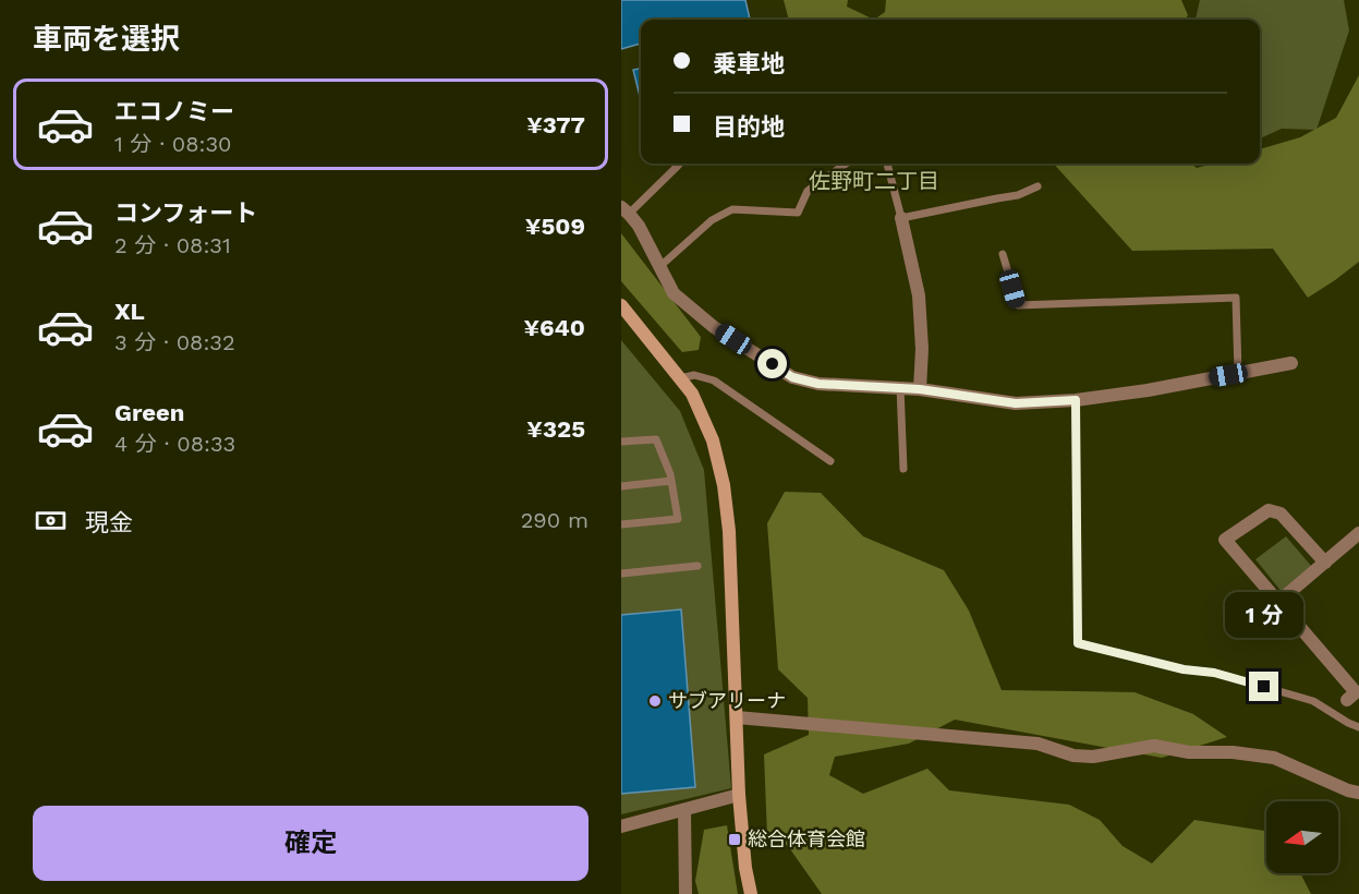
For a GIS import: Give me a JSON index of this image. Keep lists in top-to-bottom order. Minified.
{"districts":["佐野町二丁目"],"places":{"other":["サブアリーナ"],"transit":["総合体育会館"]},"north":"left","page":{"heading":"車両を選択","banner":["乗車地","目的地"],"list":[{"name":"エコノミー","note":"1 分 · 08:30","value":"¥377"},{"name":"コンフォート","note":"2 分 · 08:31","value":"¥509"},{"name":"XL","note":"3 分 · 08:32","value":"¥640"},{"name":"Green","note":"4 分 · 08:33","value":"¥325"}],"pay":["現金","290 m"],"bubble":"1 分","buttons":"確定"}}
